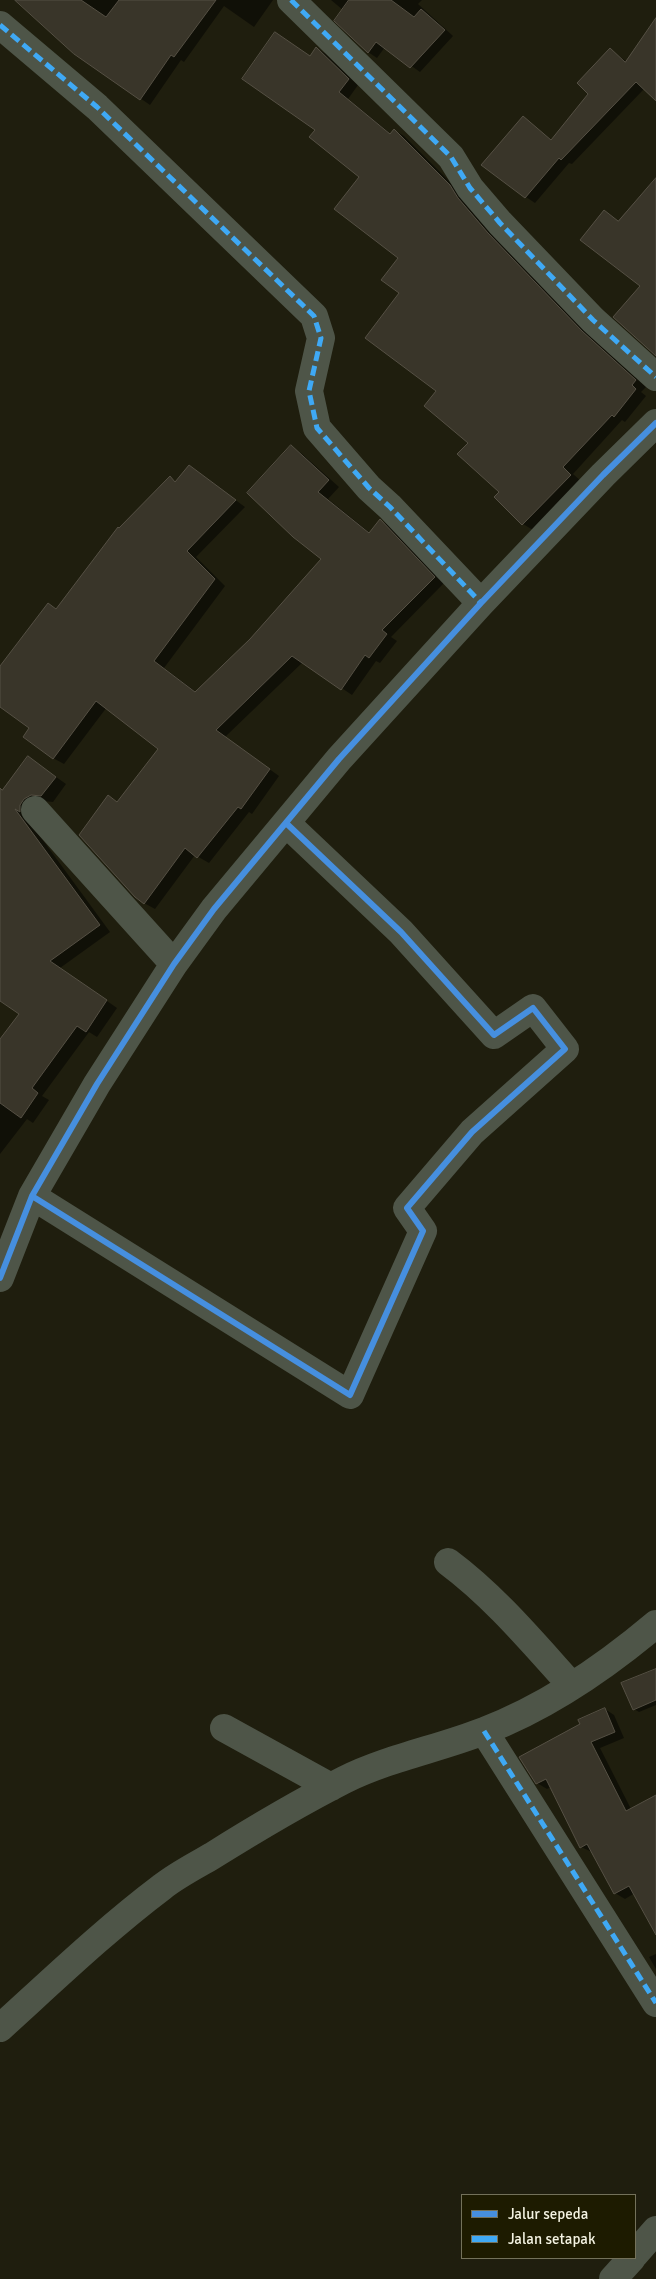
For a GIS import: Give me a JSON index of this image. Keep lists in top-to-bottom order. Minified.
{"legend":["Jalur sepeda","Jalan setapak"]}
